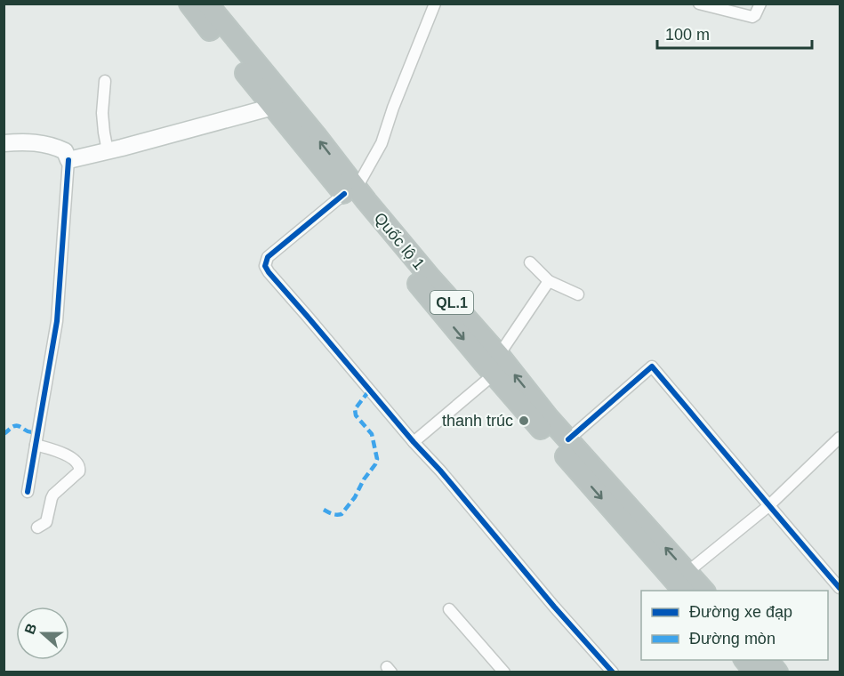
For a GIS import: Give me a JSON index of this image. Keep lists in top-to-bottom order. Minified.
{"streets":{"highway":["Quốc lộ 1","QL.1"]},"places":["thanh trúc"],"legend":["Đường xe đạp","Đường mòn"],"scale_bar":"100 m","north":"left"}
